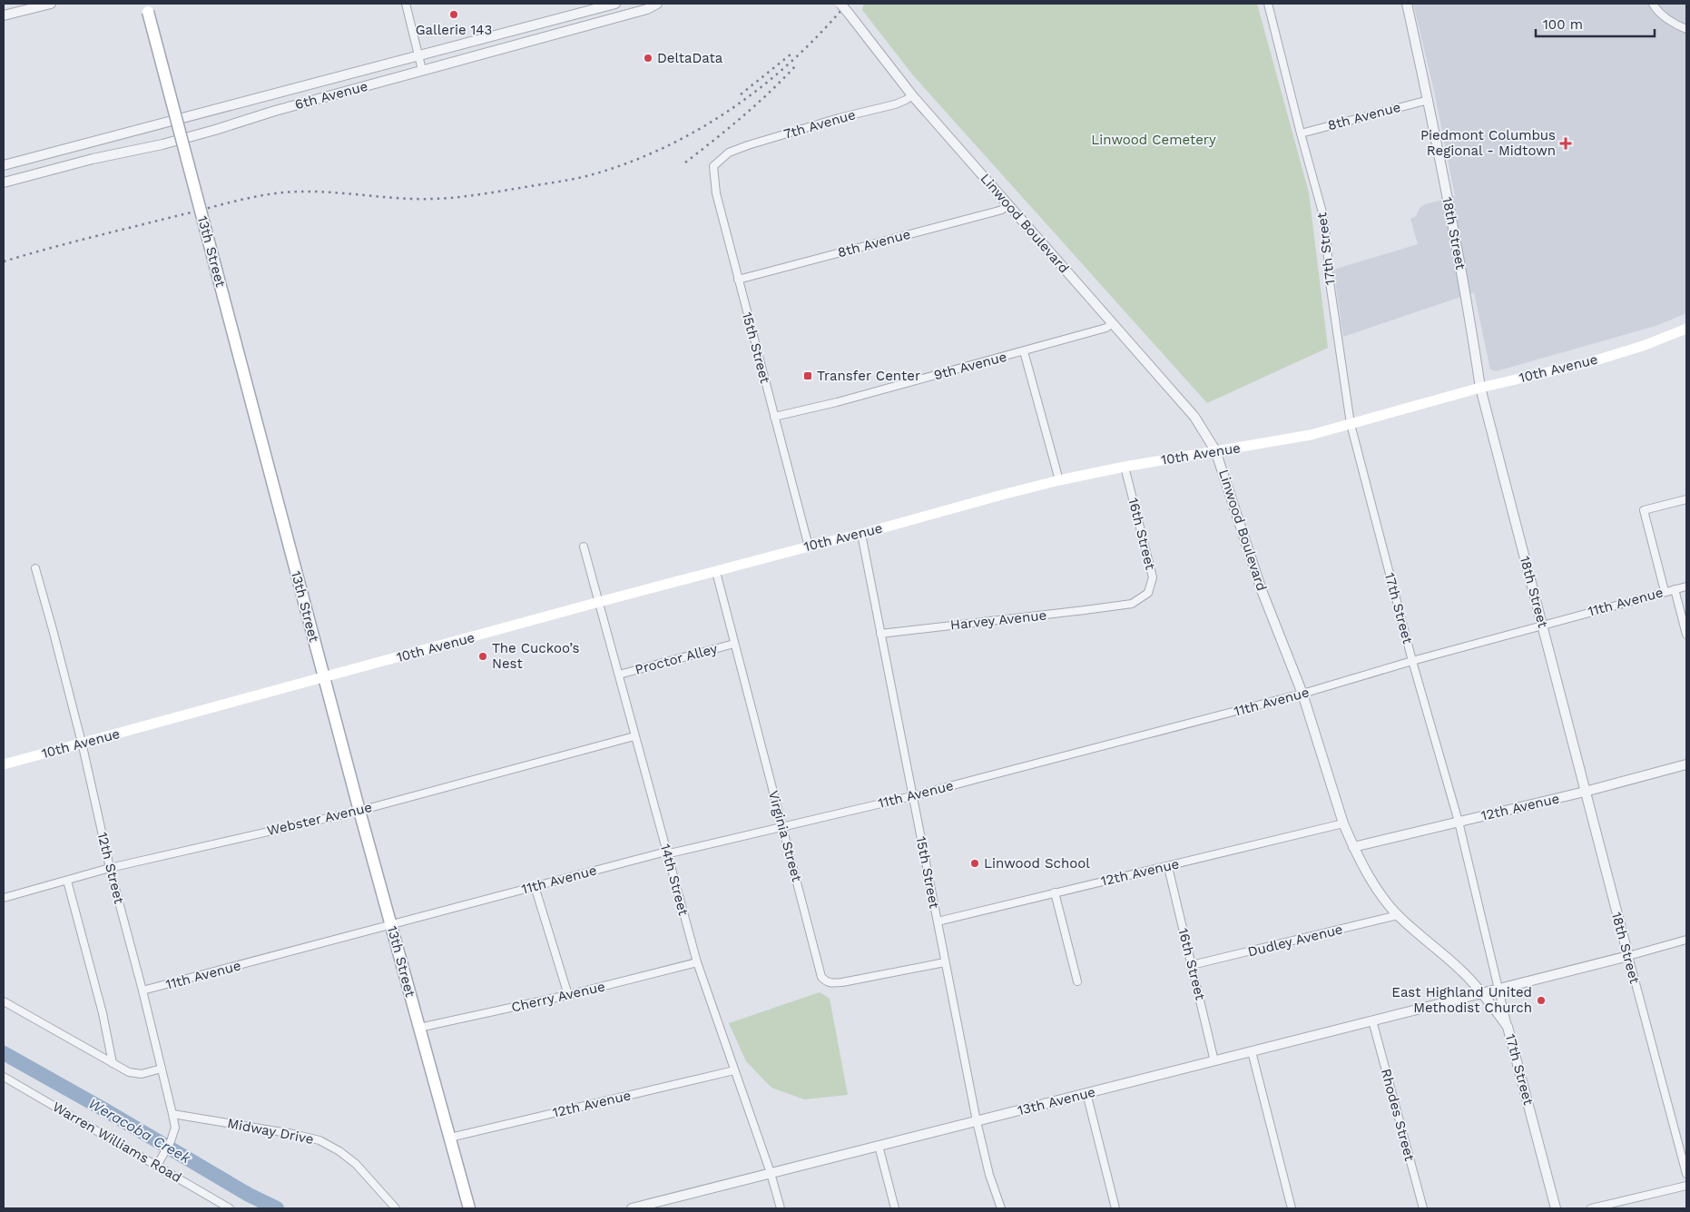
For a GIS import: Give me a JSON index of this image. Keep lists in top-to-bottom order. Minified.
{"streets":{"main road":["13th Street","10th Avenue"],"street":["6th Avenue","8th Avenue","7th Avenue","Linwood Boulevard","18th Street","17th Street","15th Street","9th Avenue","16th Street","11th Avenue","Harvey Avenue","Proctor Alley","12th Avenue","Webster Avenue","Virginia Street","12th Street","14th Street","Dudley Avenue","Cherry Avenue","13th Avenue","Rhodes Street","Midway Drive","Warren Williams Road"]},"crossings":[["8th Avenue","Linwood Boulevard"],["8th Avenue","18th Street"],["8th Avenue","17th Street"],["8th Avenue","15th Street"],["7th Avenue","Linwood Boulevard"],["7th Avenue","15th Street"],["Linwood Boulevard","9th Avenue"],["Linwood Boulevard","10th Avenue"],["Linwood Boulevard","11th Avenue"],["Linwood Boulevard","12th Avenue"],["Linwood Boulevard","Dudley Avenue"],["Linwood Boulevard","13th Avenue"],["18th Street","10th Avenue"],["18th Street","11th Avenue"],["18th Street","12th Avenue"],["18th Street","13th Avenue"],["17th Street","10th Avenue"],["17th Street","11th Avenue"],["17th Street","12th Avenue"],["17th Street","13th Avenue"],["13th Street","10th Avenue"],["13th Street","11th Avenue"],["13th Street","12th Avenue"],["13th Street","Webster Avenue"],["13th Street","Cherry Avenue"],["15th Street","9th Avenue"],["15th Street","10th Avenue"],["15th Street","11th Avenue"],["15th Street","Harvey Avenue"],["15th Street","12th Avenue"],["15th Street","Virginia Street"],["15th Street","13th Avenue"],["10th Avenue","16th Street"],["10th Avenue","Virginia Street"],["10th Avenue","12th Street"],["10th Avenue","14th Street"],["16th Street","Harvey Avenue"],["16th Street","12th Avenue"],["16th Street","Dudley Avenue"],["16th Street","13th Avenue"],["11th Avenue","Virginia Street"],["11th Avenue","12th Street"],["11th Avenue","14th Street"],["Proctor Alley","Virginia Street"],["Proctor Alley","14th Street"],["12th Avenue","14th Street"],["Webster Avenue","12th Street"],["Webster Avenue","14th Street"],["12th Street","Midway Drive"],["12th Street","Warren Williams Road"],["14th Street","Cherry Avenue"],["14th Street","13th Avenue"],["13th Avenue","Rhodes Street"]],"water":["Weracoba Creek"],"parks":["Linwood Cemetery"],"places":{"other":["Gallerie 143","DeltaData","The Cuckoo’s Nest","Linwood School","East Highland United Methodist Church"],"health":["Piedmont Columbus Regional - Midtown"],"transit":["Transfer Center"]},"scale_bar":"100 m"}
